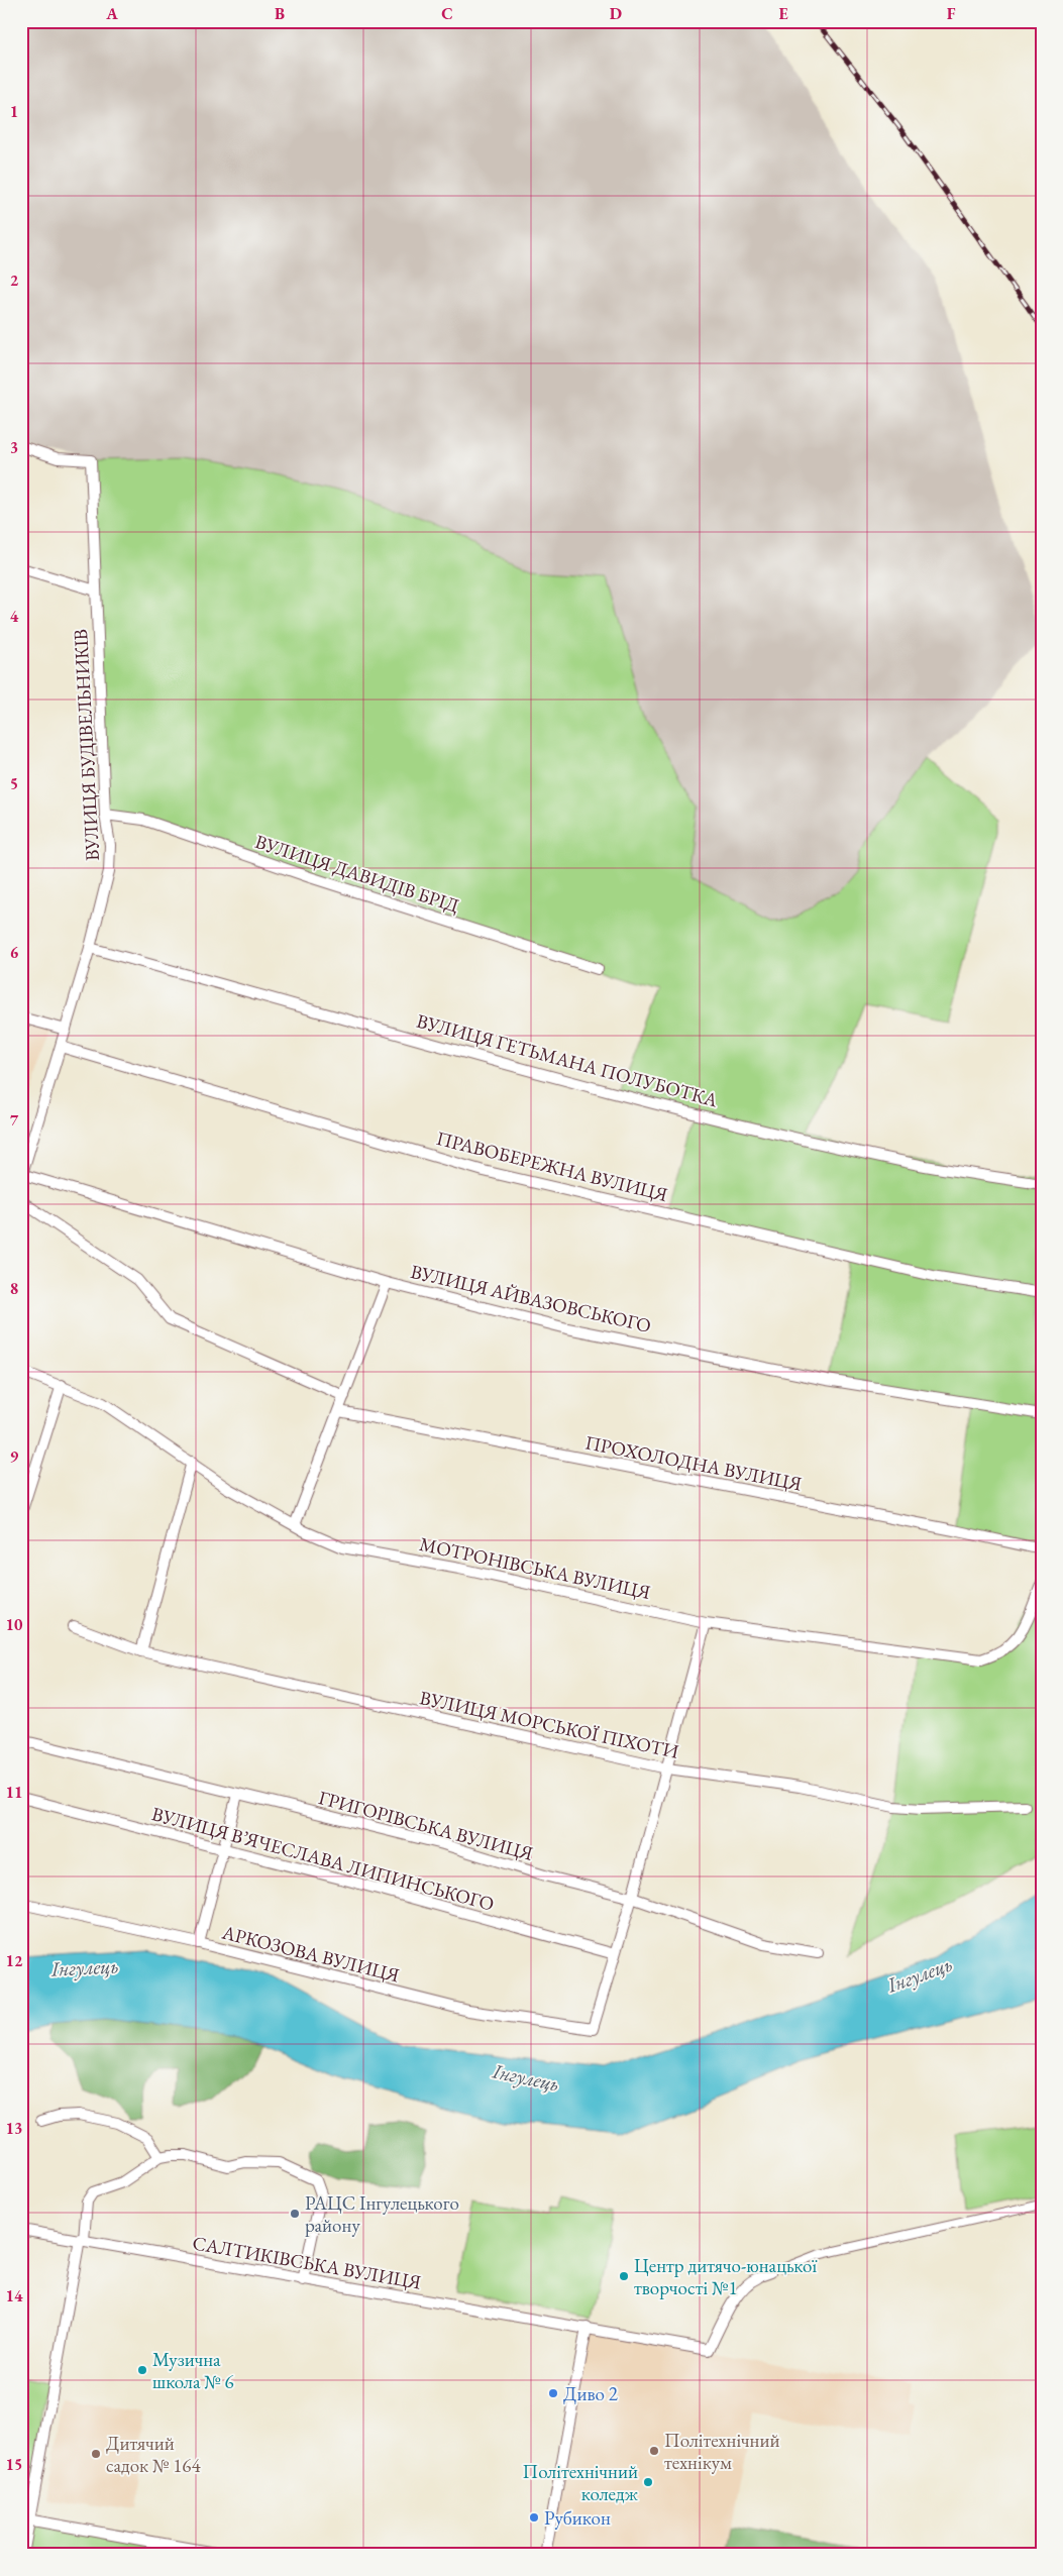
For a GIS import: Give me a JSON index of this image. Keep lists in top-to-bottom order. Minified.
{"streets":{"street":["ВУЛИЦЯ БУДІВЕЛЬНИКІВ","ВУЛИЦЯ ДАВИДІВ БРІД","ВУЛИЦЯ ГЕТЬМАНА ПОЛУБОТКА","ПРАВОБЕРЕЖНА ВУЛИЦЯ","ВУЛИЦЯ АЙВАЗОВСЬКОГО","ПРОХОЛОДНА ВУЛИЦЯ","МОТРОНІВСЬКА ВУЛИЦЯ","ВУЛИЦЯ МОРСЬКОЇ ПІХОТИ","ГРИГОРІВСЬКА ВУЛИЦЯ","ВУЛИЦЯ В’ЯЧЕСЛАВА ЛИПИНСЬКОГО","АРКОЗОВА ВУЛИЦЯ","САЛТИКІВСЬКА ВУЛИЦЯ"]},"crossings":[["ВУЛИЦЯ БУДІВЕЛЬНИКІВ","ВУЛИЦЯ ДАВИДІВ БРІД"],["ВУЛИЦЯ БУДІВЕЛЬНИКІВ","ВУЛИЦЯ ГЕТЬМАНА ПОЛУБОТКА"],["ВУЛИЦЯ БУДІВЕЛЬНИКІВ","ПРАВОБЕРЕЖНА ВУЛИЦЯ"],["ВУЛИЦЯ БУДІВЕЛЬНИКІВ","ВУЛИЦЯ АЙВАЗОВСЬКОГО"],["ВУЛИЦЯ В’ЯЧЕСЛАВА ЛИПИНСЬКОГО","АРКОЗОВА ВУЛИЦЯ"]],"water":["Інгулець"],"places":["РАЦС Інгулецького району","Центр дитячо-юнацької творчості №1","Музична школа № 6","Диво 2","Політехнічний технікум","Дитячий садок № 164","Політехнічний коледж","Рубикон"],"grid":{"columns":["A","B","C","D","E","F"],"rows":["1","2","3","4","5","6","7","8","9","10","11","12","13","14","15"]}}
